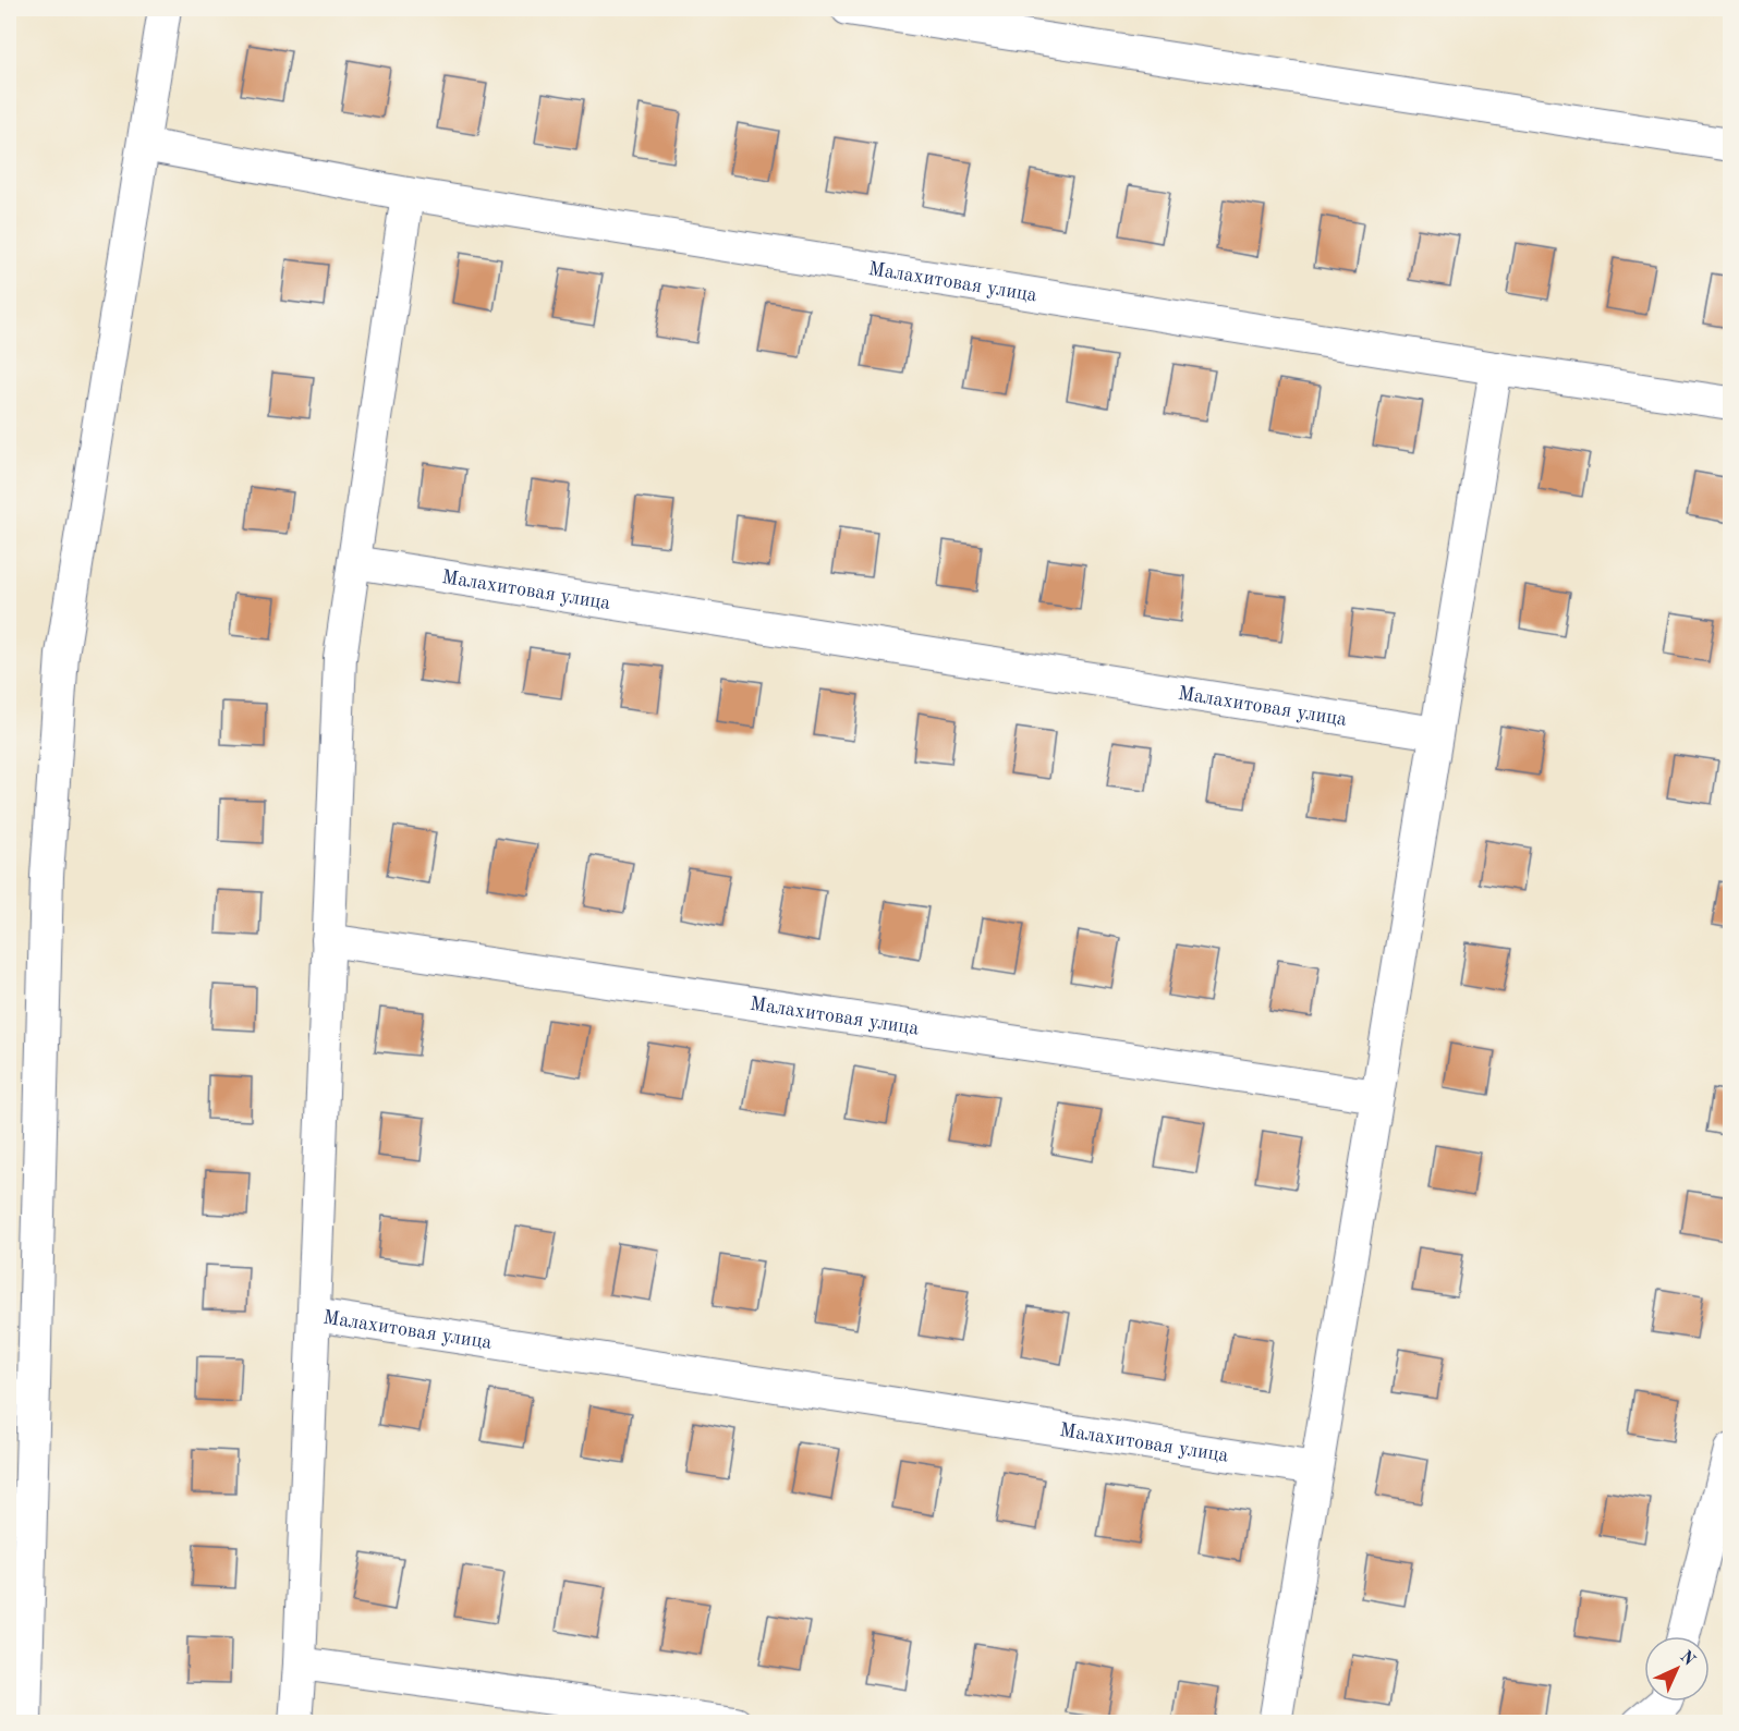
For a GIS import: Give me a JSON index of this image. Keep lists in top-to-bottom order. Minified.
{"streets":{"street":["Малахитовая улица"]},"north":"top right"}
